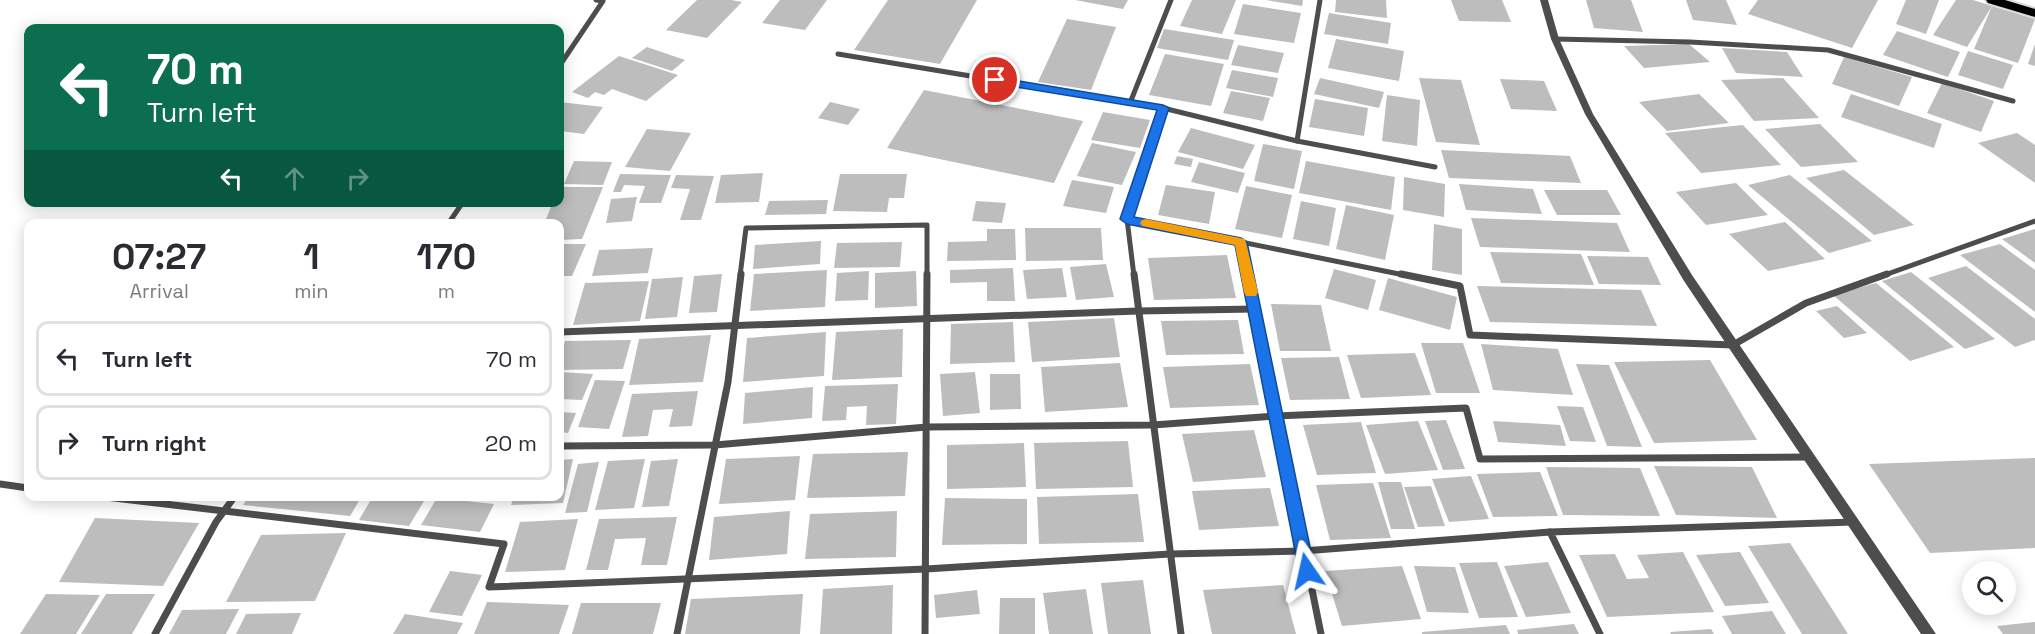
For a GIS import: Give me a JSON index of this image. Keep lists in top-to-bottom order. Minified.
{"page":{"turn":["70 m","Turn left"],"eta":["07:27","Arrival","1","min","170","m"],"list":[{"name":"Turn left","value":"70 m"},{"name":"Turn right","value":"20 m"}]}}
